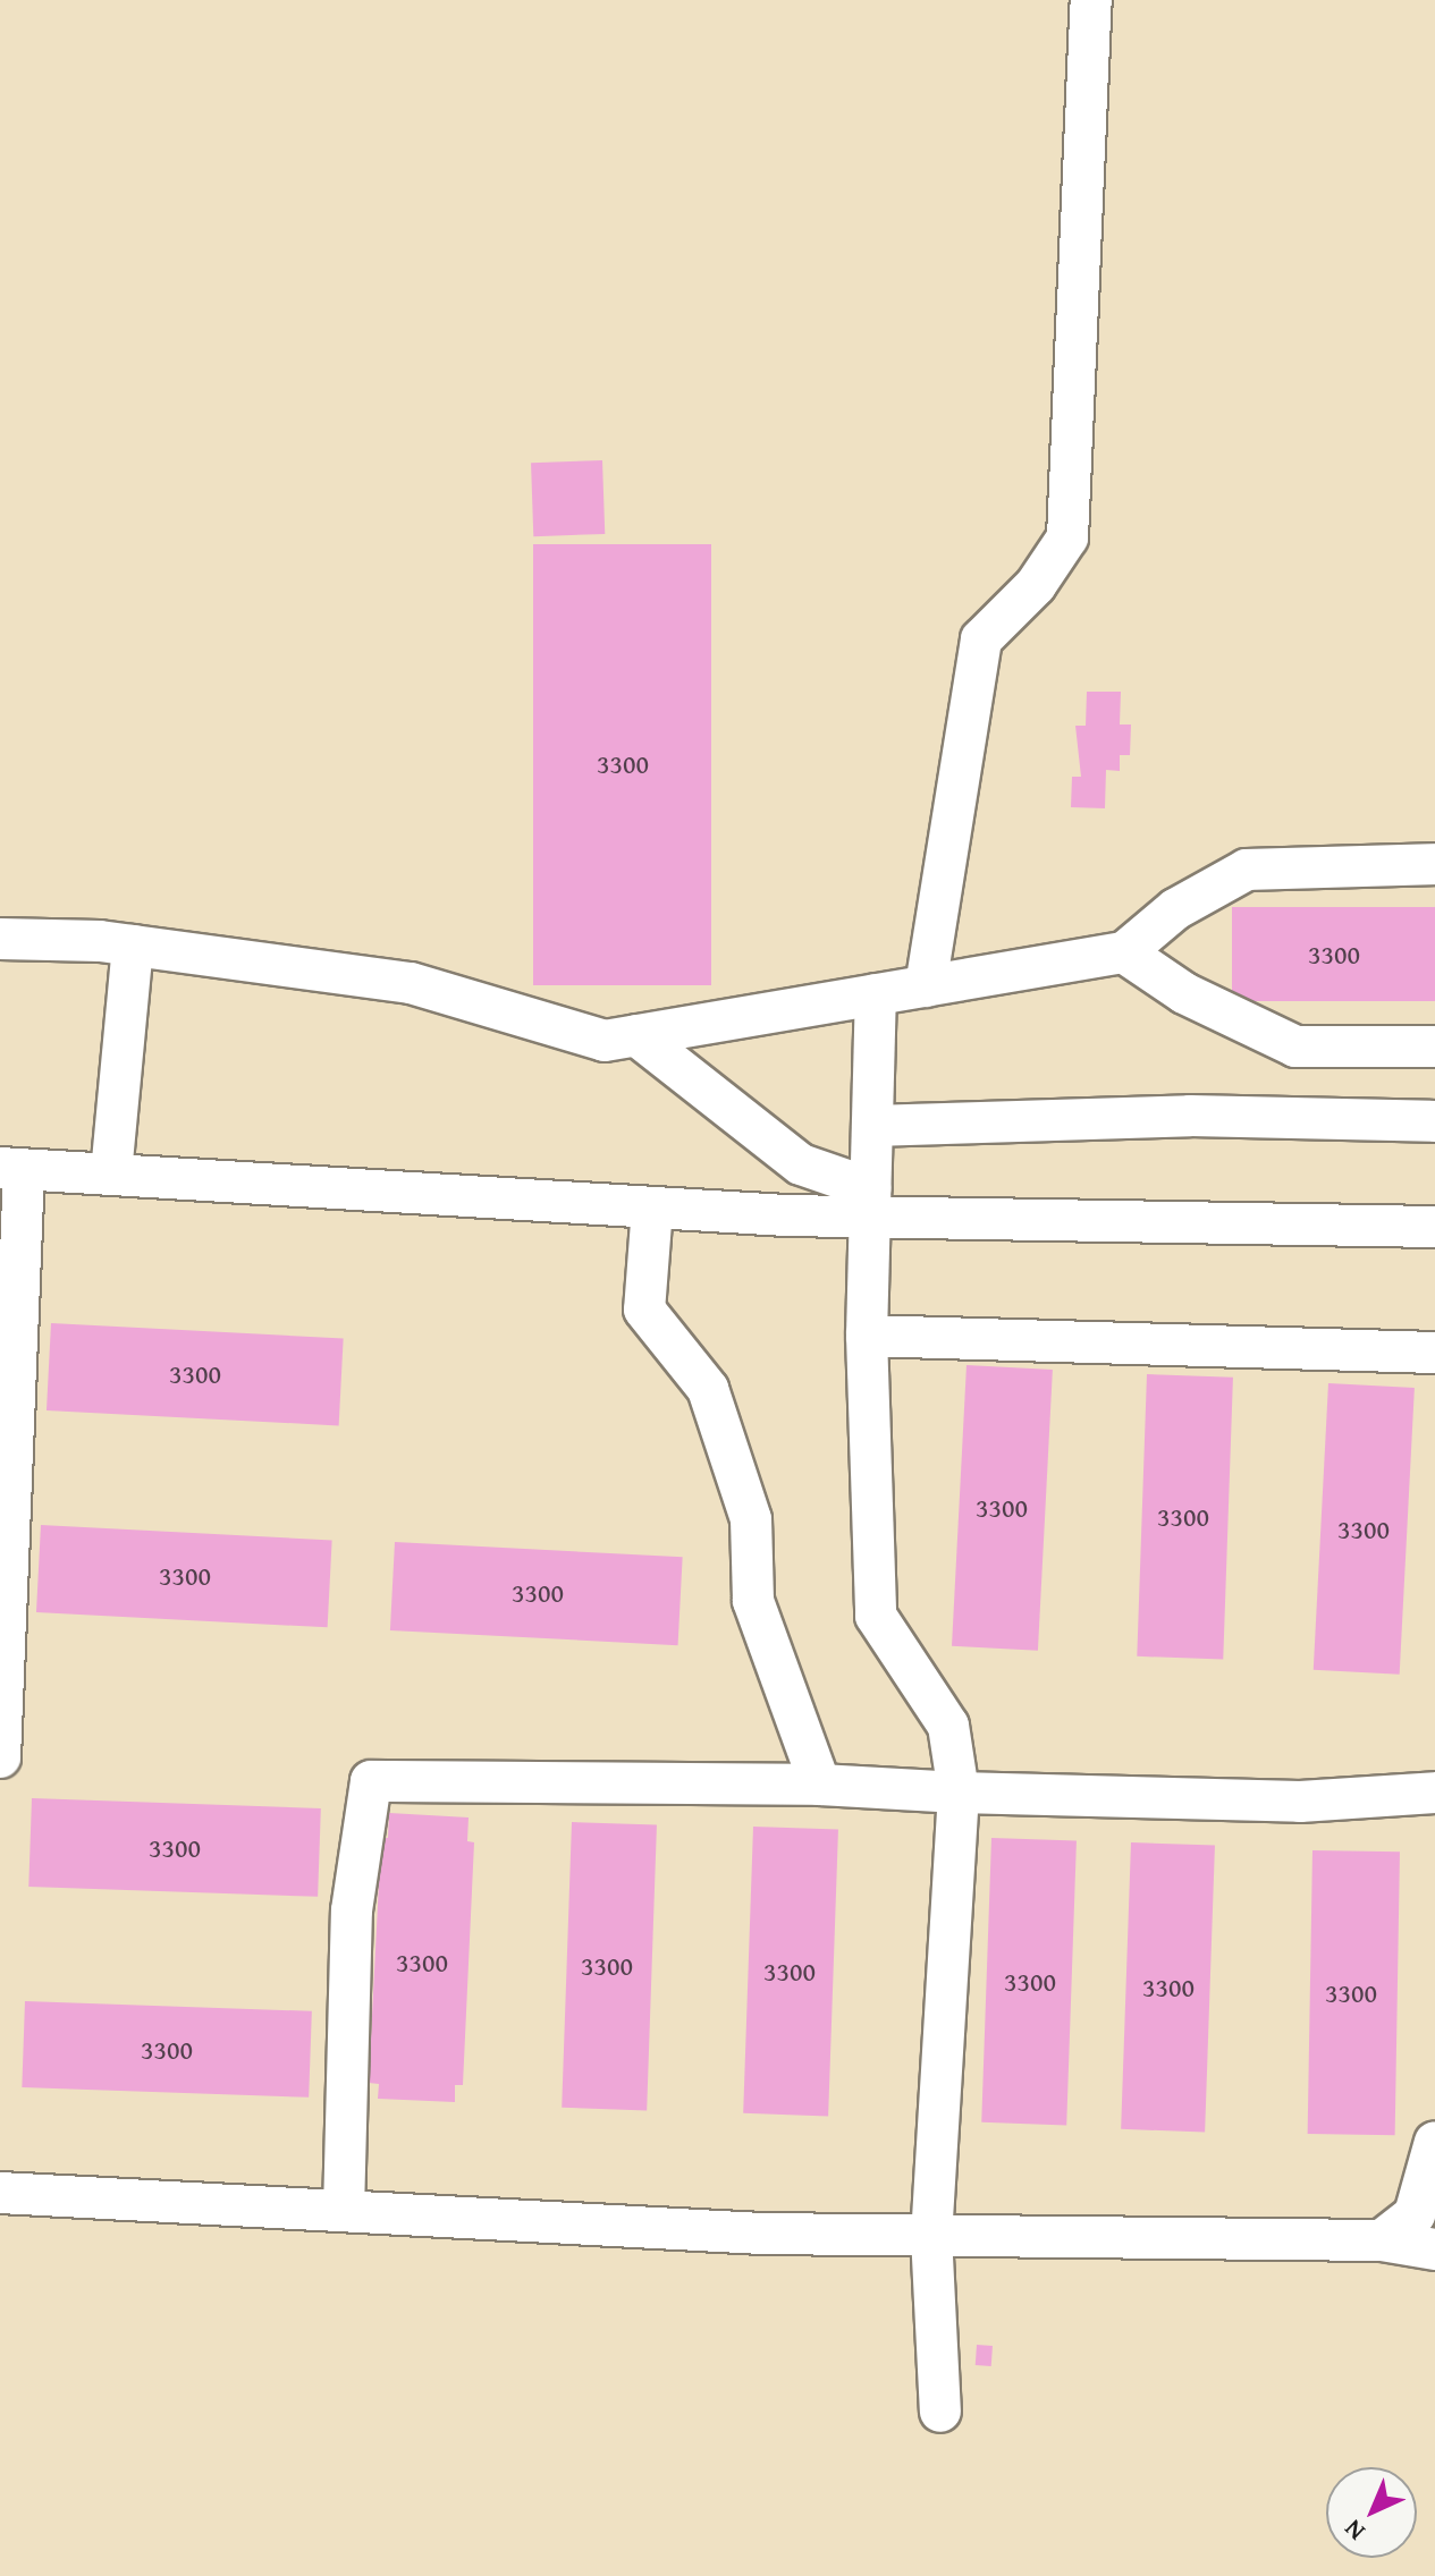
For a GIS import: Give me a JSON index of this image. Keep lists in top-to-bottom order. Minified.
{"house_numbers":["3300","3300","3300","3300","3300","3300","3300","3300","3300","3300","3300","3300","3300","3300","3300","3300"],"north":"bottom left"}
